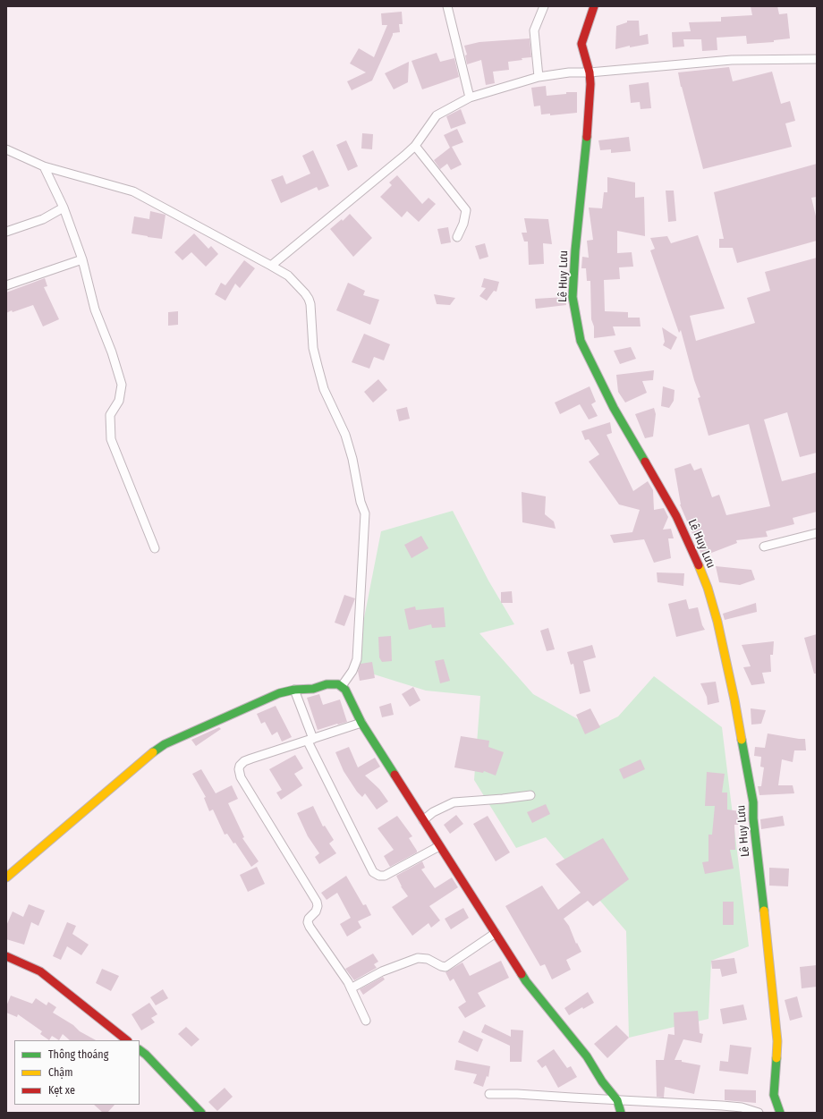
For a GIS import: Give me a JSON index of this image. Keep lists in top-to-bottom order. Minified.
{"streets":{"street":["Lê Huy Lưu"]},"legend":["Thông thoáng","Chậm","Kẹt xe"]}
